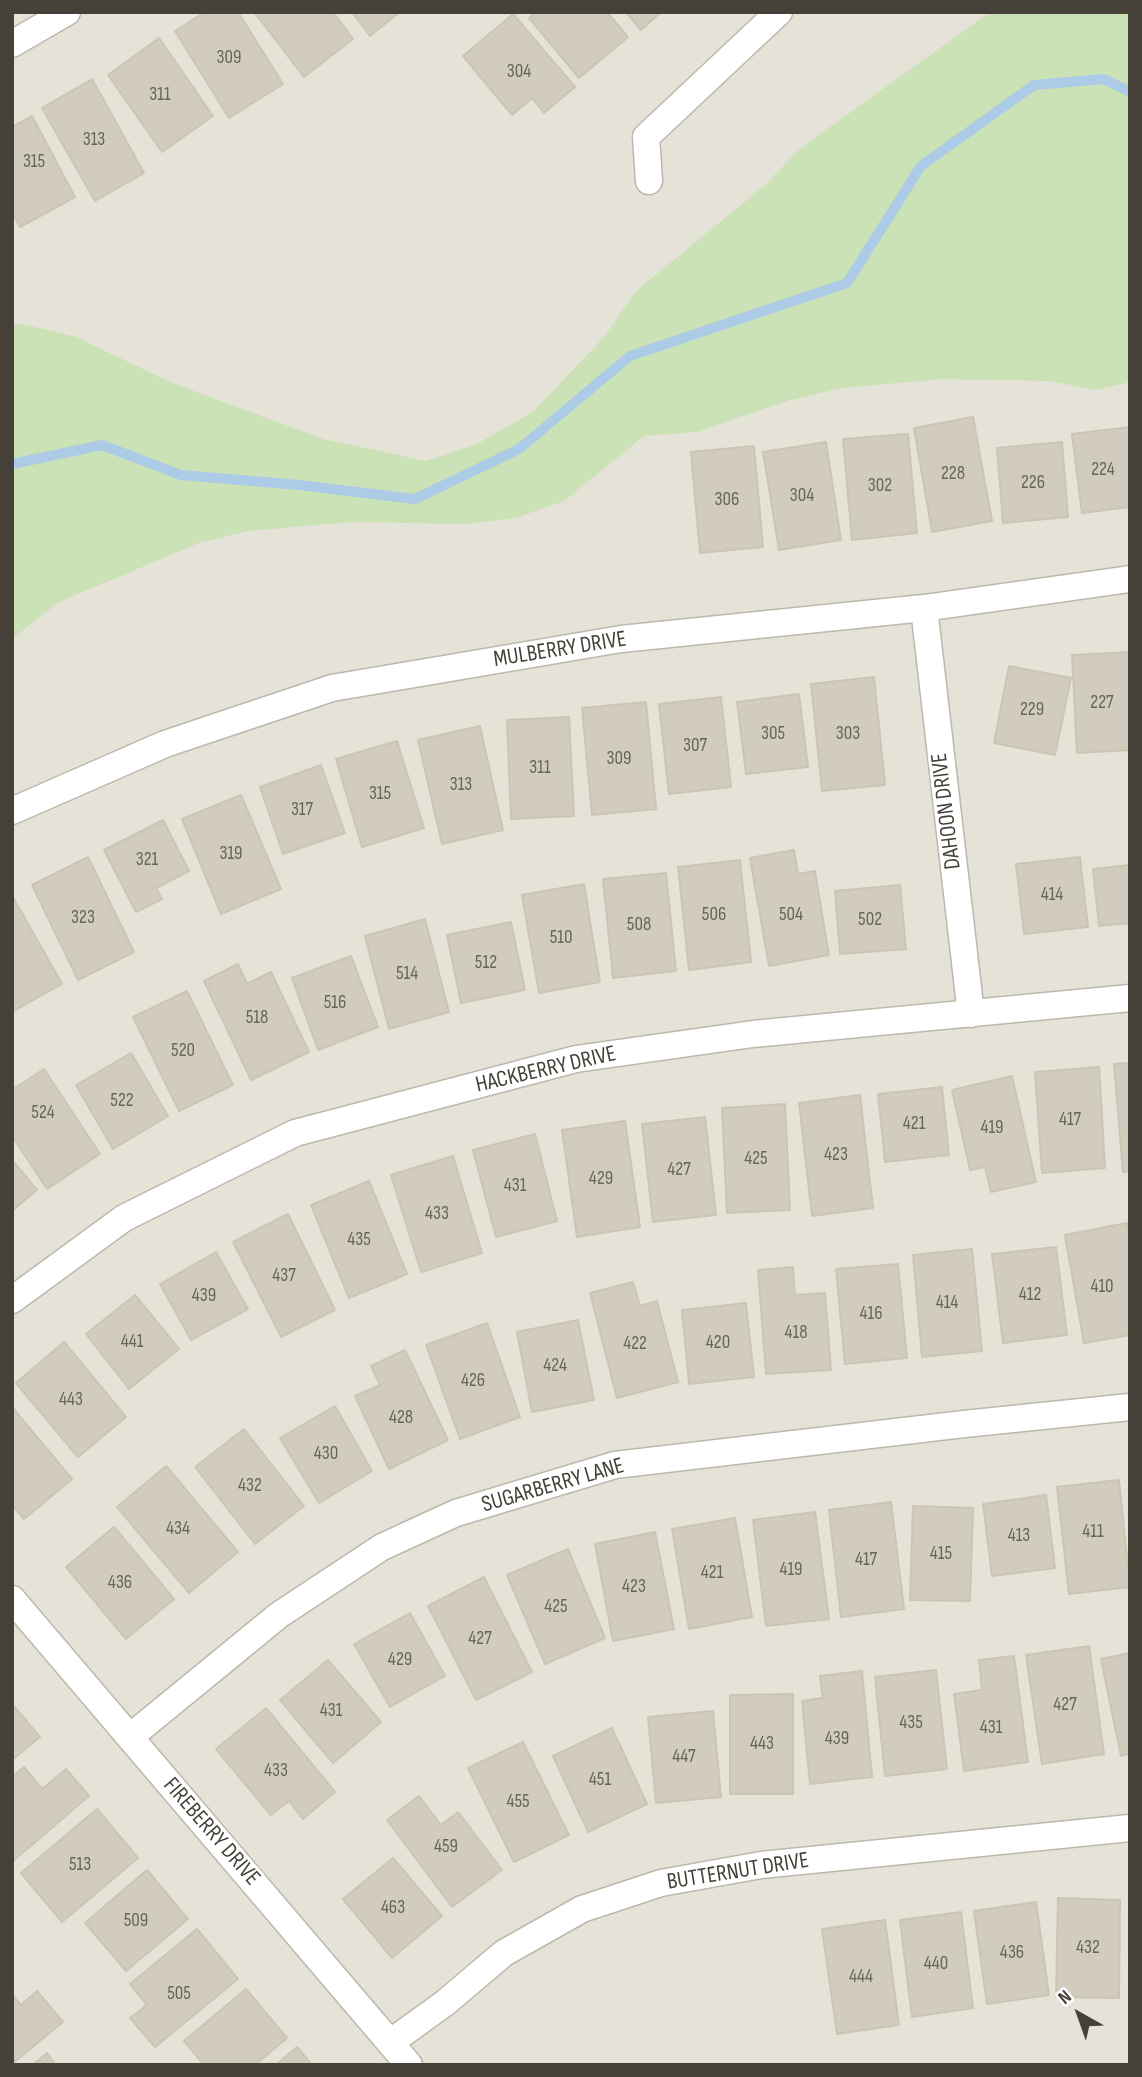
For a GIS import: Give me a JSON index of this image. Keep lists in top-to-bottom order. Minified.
{"streets":{"street":["MULBERRY DRIVE","DAHOON DRIVE","HACKBERRY DRIVE","SUGARBERRY LANE","FIREBERRY DRIVE","BUTTERNUT DRIVE"]},"crossings":[["MULBERRY DRIVE","DAHOON DRIVE"],["DAHOON DRIVE","HACKBERRY DRIVE"],["SUGARBERRY LANE","FIREBERRY DRIVE"],["FIREBERRY DRIVE","BUTTERNUT DRIVE"]],"house_numbers":["309","304","311","313","315","224","228","226","302","304","306","227","229","305","303","307","309","311","313","315","317","319","321","414","506","504","323","502","508","510","512","514","516","518","520","522","524","417","421","419","423","425","427","429","431","433","435","437","410","412","439","414","416","418","441","420","422","424","426","443","428","430","432","434","411","413","415","417","419","421","436","423","425","427","429","427","431","435","431","439","443","447","433","451","455","459","513","463","509","432","436","440","444","505"],"north":"top left"}
